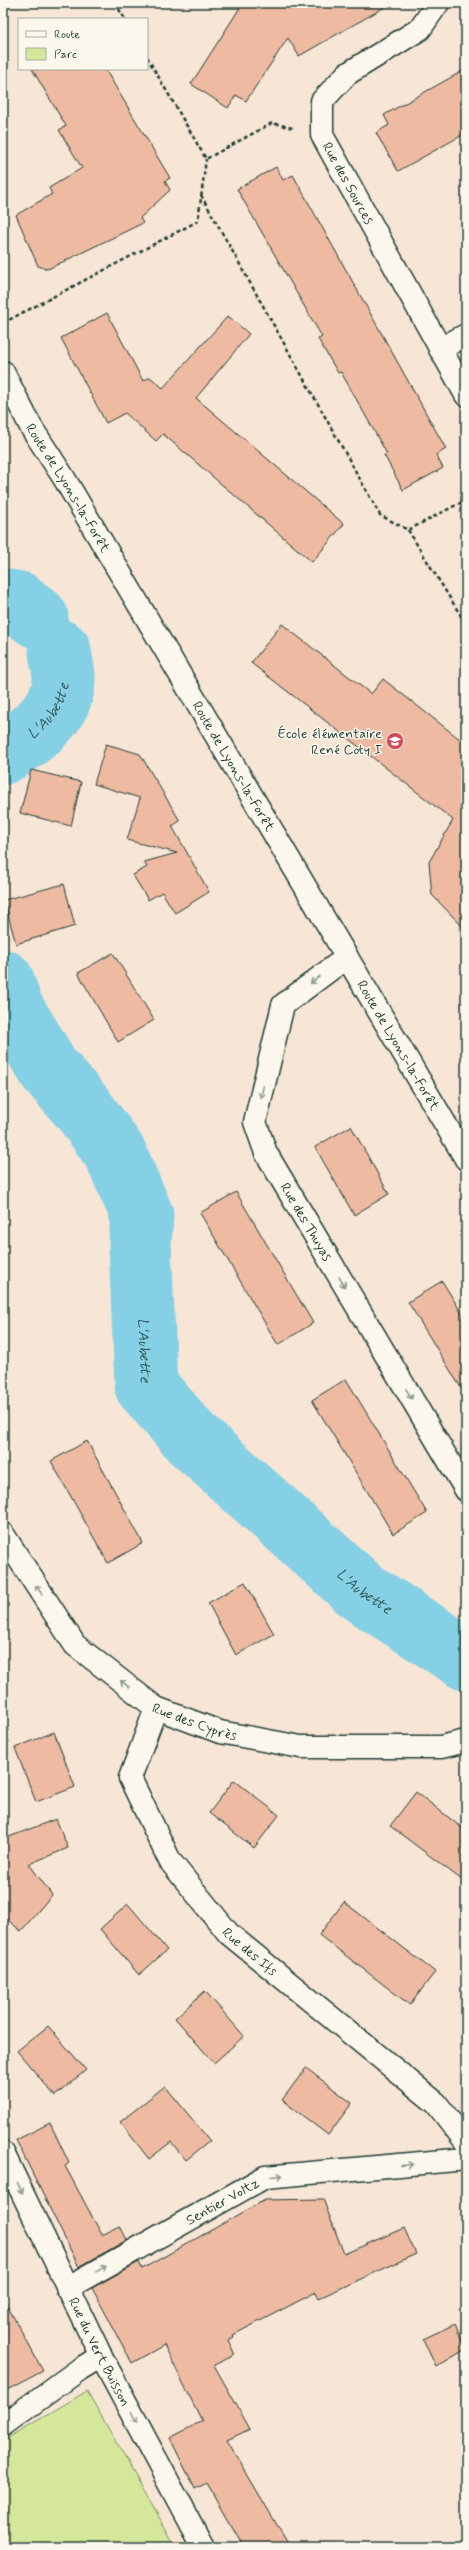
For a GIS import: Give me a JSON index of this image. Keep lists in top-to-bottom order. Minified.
{"streets":{"street":["Rue des Sources","Route de Lyons-la-Forêt","Rue des Thuyas","Rue des Cyprès","Rue des Ifs","Sentier Voltz","Rue du Vert Buisson"]},"crossings":[["Route de Lyons-la-Forêt","Rue des Thuyas"],["Rue des Cyprès","Rue des Ifs"],["Sentier Voltz","Rue du Vert Buisson"]],"one_way":["Rue des Thuyas","Rue des Cyprès","Sentier Voltz","Rue du Vert Buisson"],"water":["L'Aubette"],"places":{"school or university":["École élémentaire René Coty I"]},"legend":["Route","Parc"]}
